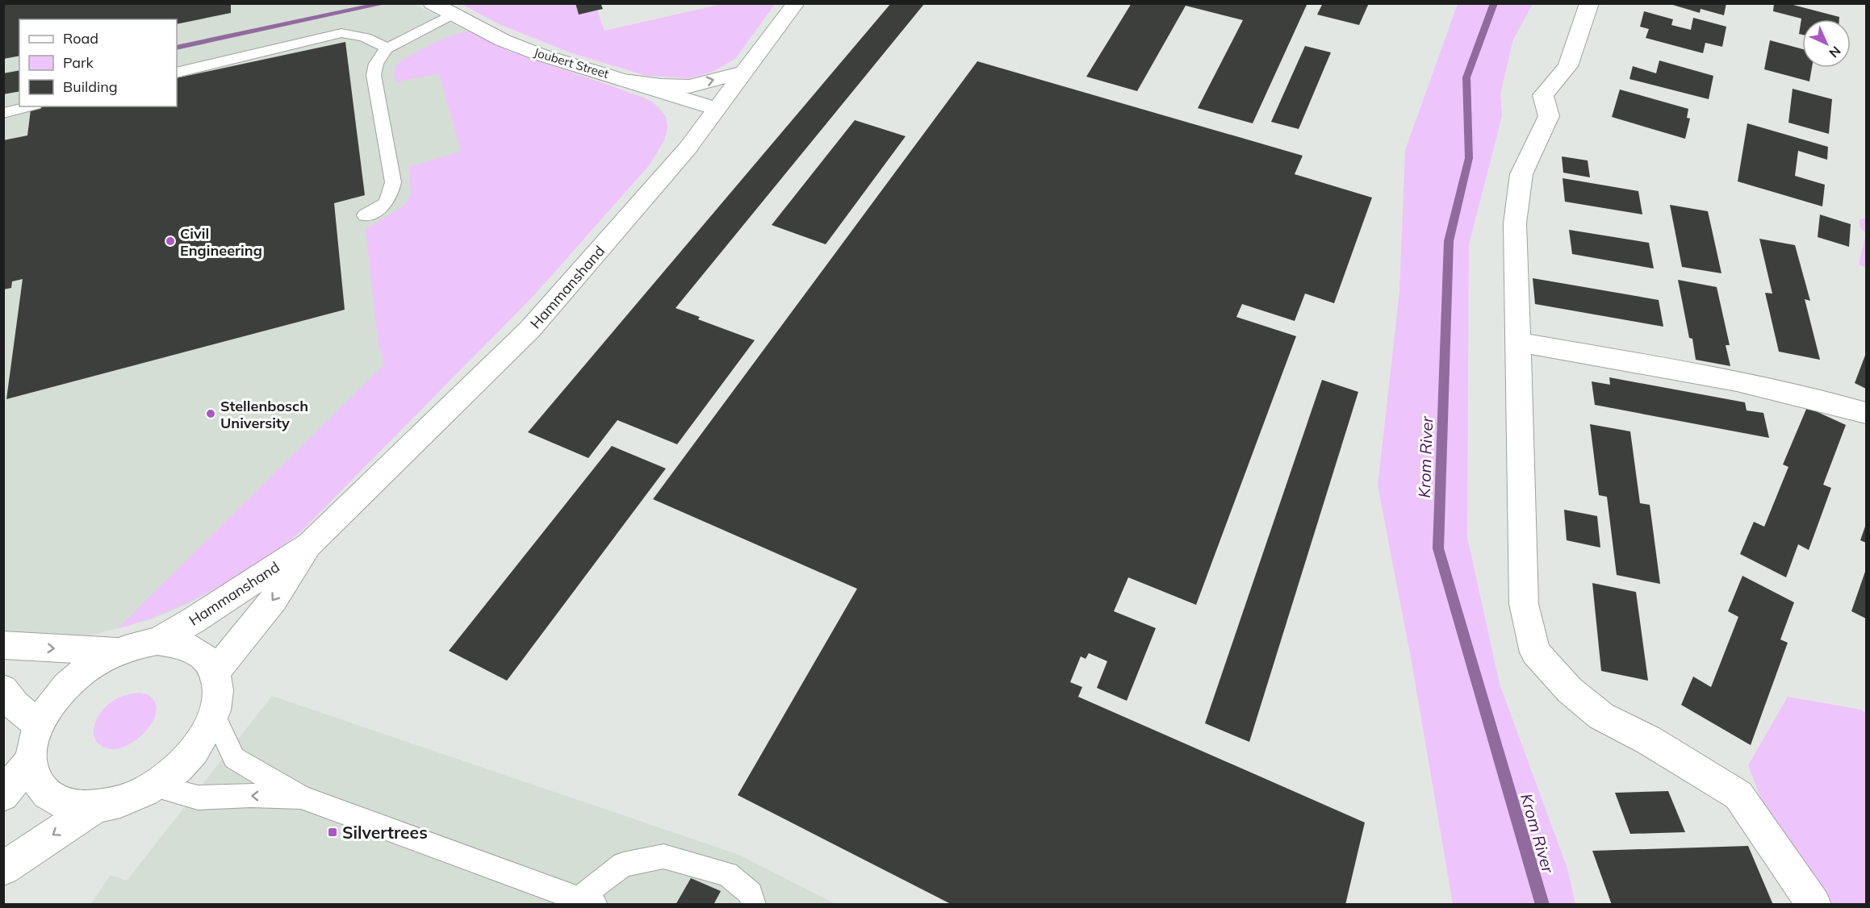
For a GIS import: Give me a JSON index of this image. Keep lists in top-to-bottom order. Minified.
{"streets":{"street":["Joubert Street","Hammanshand"]},"crossings":[["Joubert Street","Hammanshand"]],"water":["Krom River"],"places":{"other":["Civil Engineering","Stellenbosch University"],"transit":["Silvertrees"]},"legend":["Road","Park","Building"],"north":"bottom right"}
